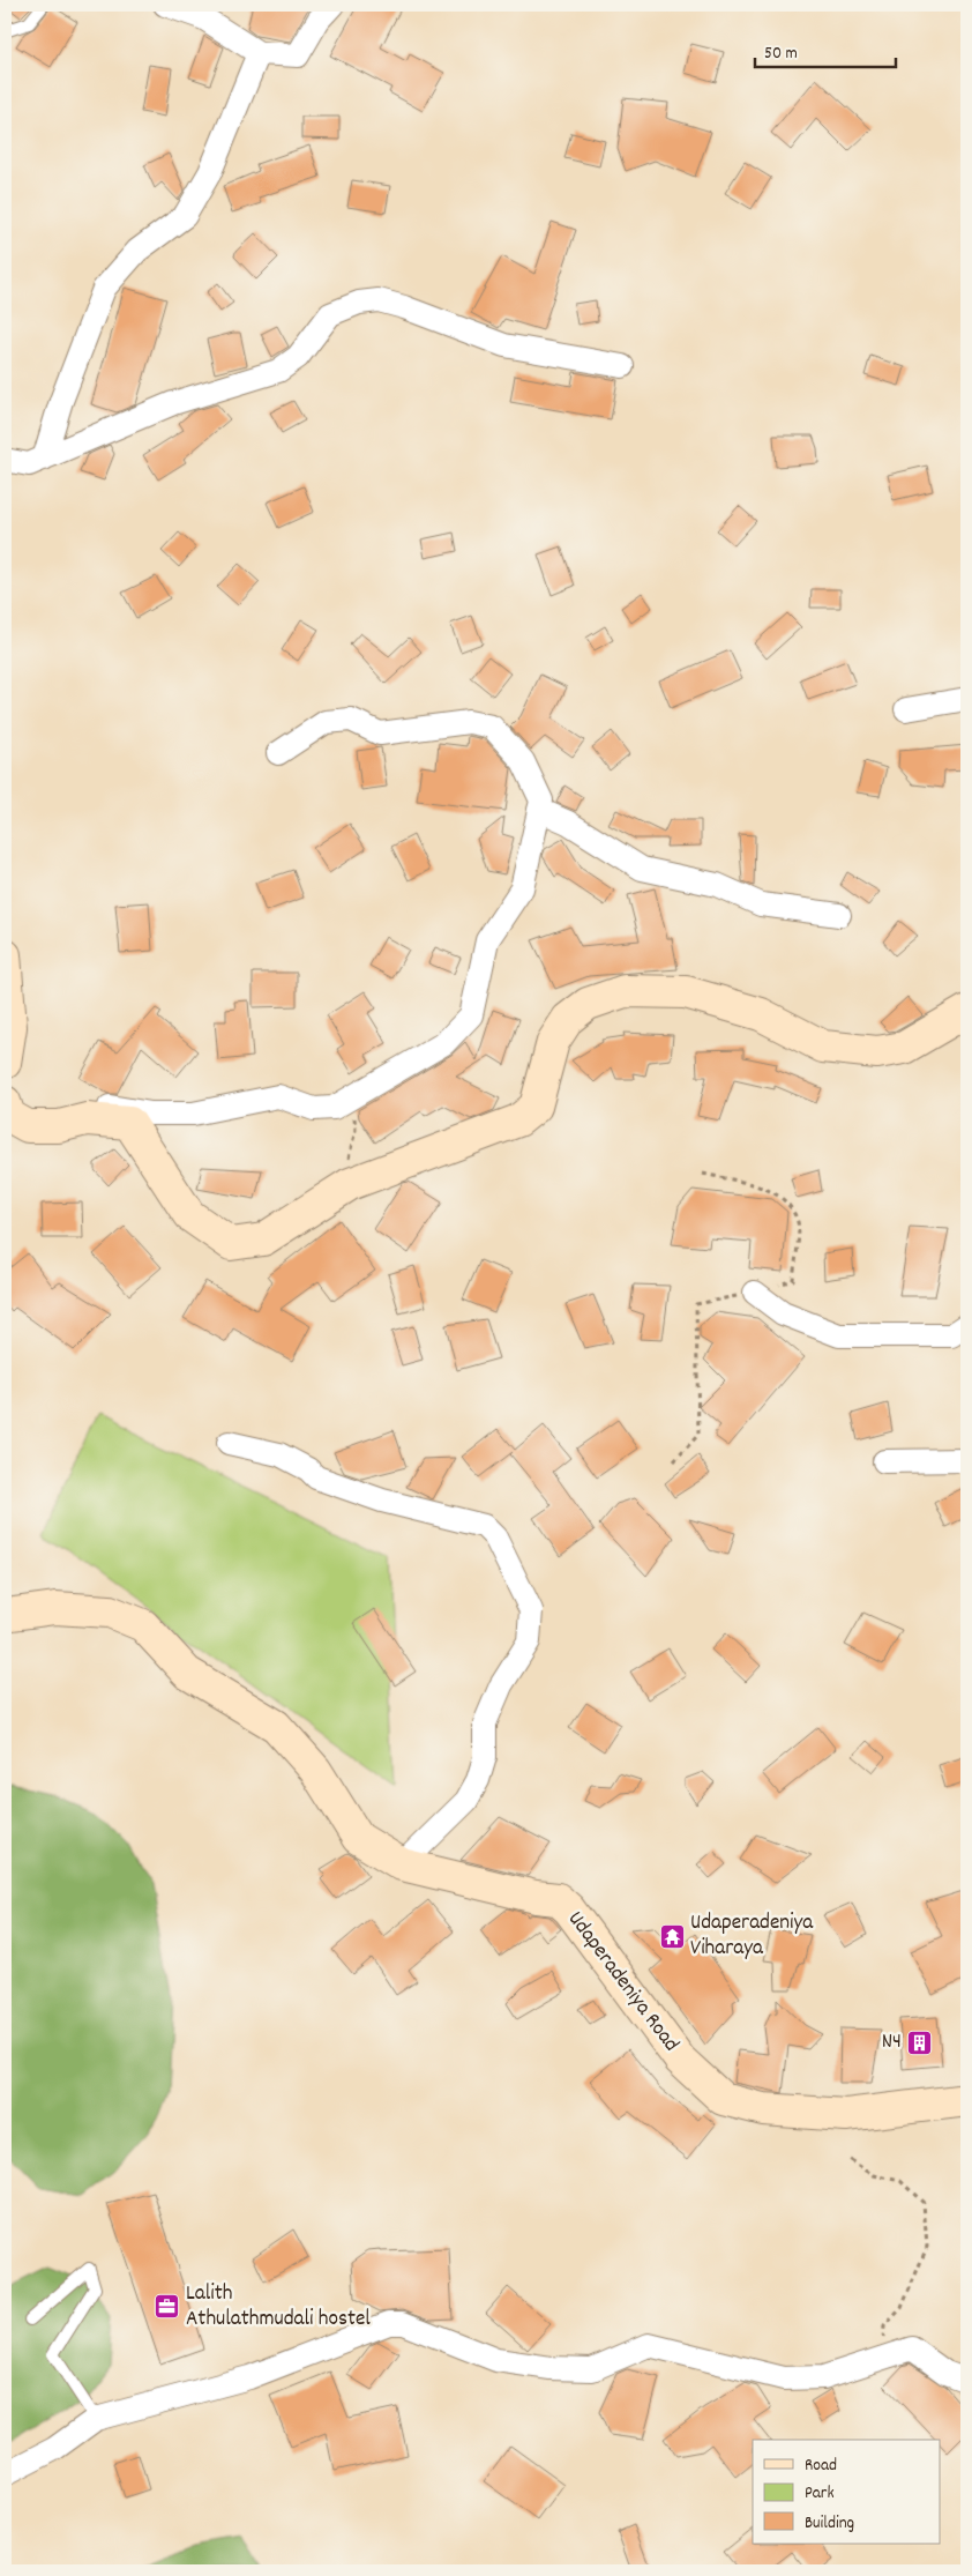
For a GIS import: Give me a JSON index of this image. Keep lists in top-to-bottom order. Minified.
{"streets":{"street":["Udaperadeniya Road"]},"places":{"temple":["Udaperadeniya Viharaya"],"building":["N4"],"office":["Lalith Athulathmudali hostel"]},"legend":["Road","Park","Building"],"scale_bar":"50 m"}
